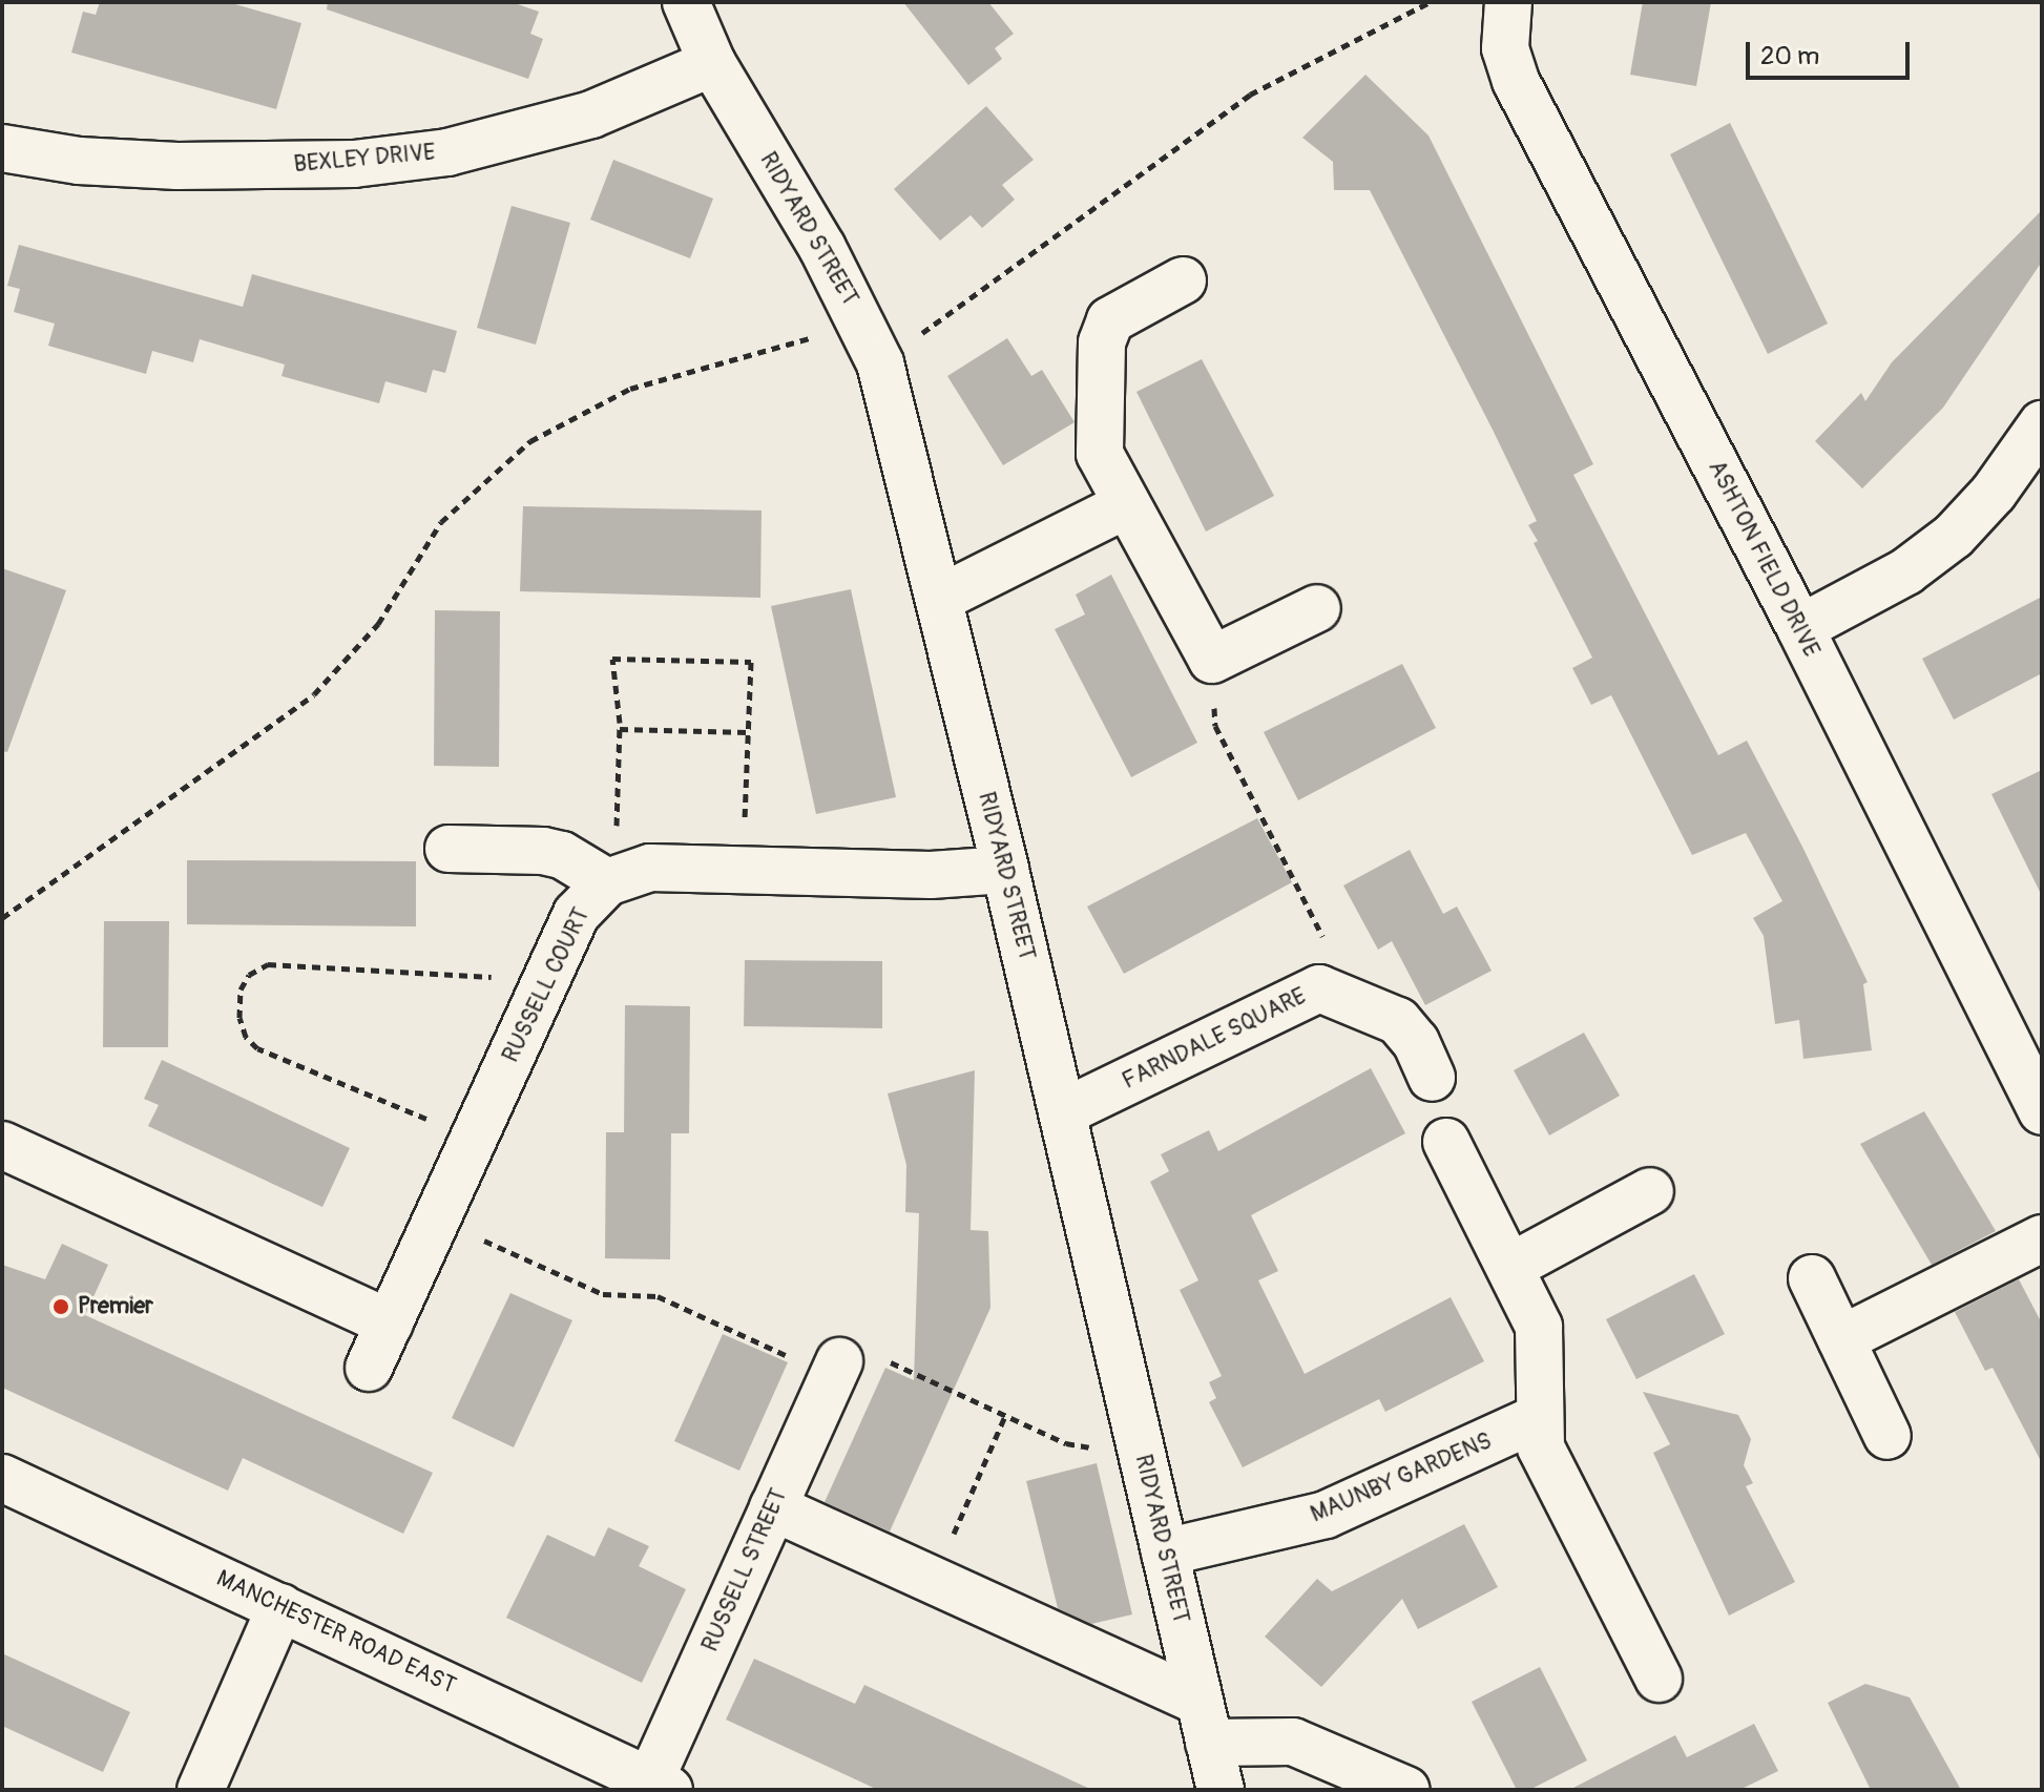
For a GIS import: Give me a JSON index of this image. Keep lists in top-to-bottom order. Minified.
{"streets":{"street":["BEXLEY DRIVE","RIDYARD STREET","ASHTON FIELD DRIVE","RUSSELL COURT","FARNDALE SQUARE","MAUNBY GARDENS","RUSSELL STREET","MANCHESTER ROAD EAST"]},"crossings":[["BEXLEY DRIVE","RIDYARD STREET"],["RIDYARD STREET","FARNDALE SQUARE"],["RIDYARD STREET","MAUNBY GARDENS"],["RUSSELL STREET","MANCHESTER ROAD EAST"]],"places":["Premier"],"scale_bar":"20 m"}
